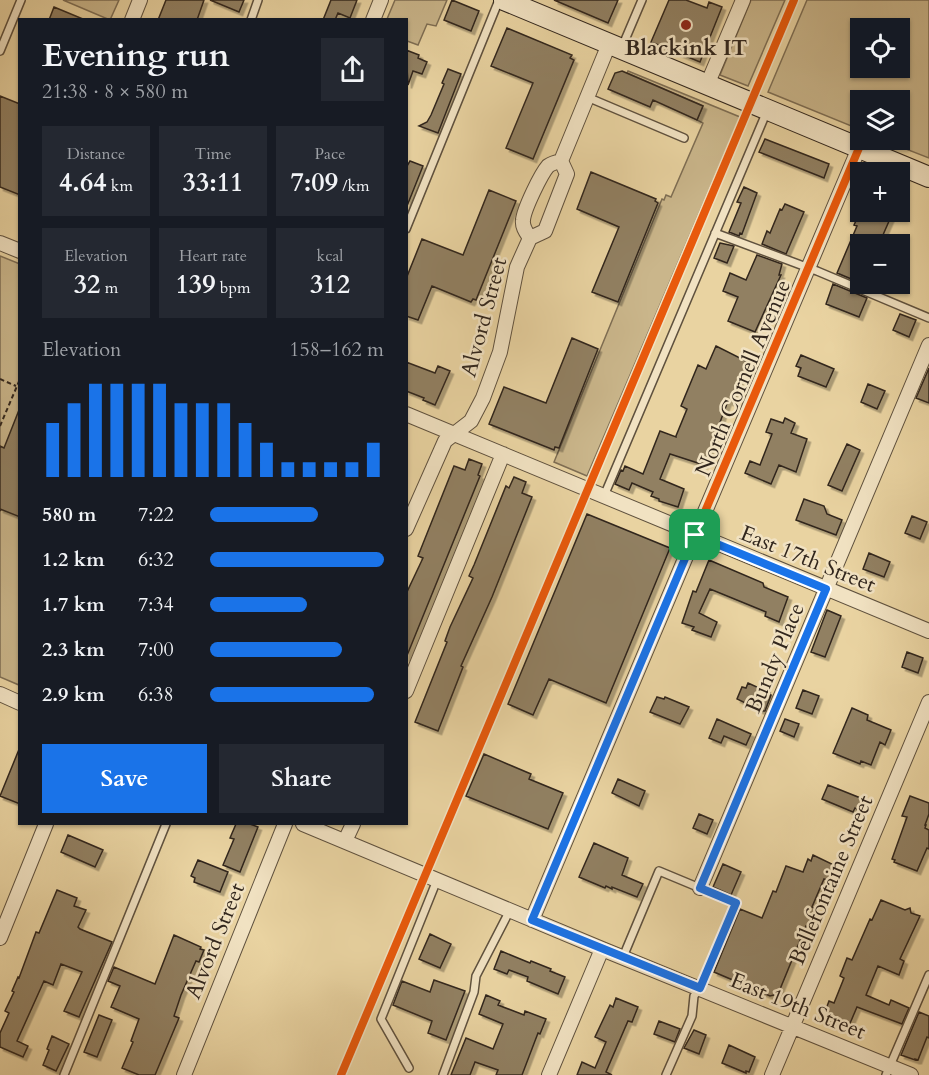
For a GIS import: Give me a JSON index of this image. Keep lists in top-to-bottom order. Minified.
{"streets":{"street":["Alvord Street","North Cornell Avenue","East 17th Street","Bundy Place","Bellefontaine Street","East 19th Street"]},"crossings":[["Alvord Street","East 17th Street"],["North Cornell Avenue","East 17th Street"],["North Cornell Avenue","East 19th Street"],["East 17th Street","Bundy Place"],["Bellefontaine Street","East 19th Street"]],"places":["Blackink IT"],"page":{"map_buttons":["+","−"],"heading":["Evening run","21:38 · 8 × 580 m"],"stats":[["Distance","4.64 km"],["Time","33:11"],["Pace","7:09 /km"],["Elevation","32 m"],["Heart rate","139 bpm"],["kcal","312"]],"chart":["Elevation","158–162 m"],"list":[{"name":"580 m","note":"7:22"},{"name":"1.2 km","note":"6:32"},{"name":"1.7 km","note":"7:34"},{"name":"2.3 km","note":"7:00"},{"name":"2.9 km","note":"6:38"}],"buttons":["Save","Share"]}}
